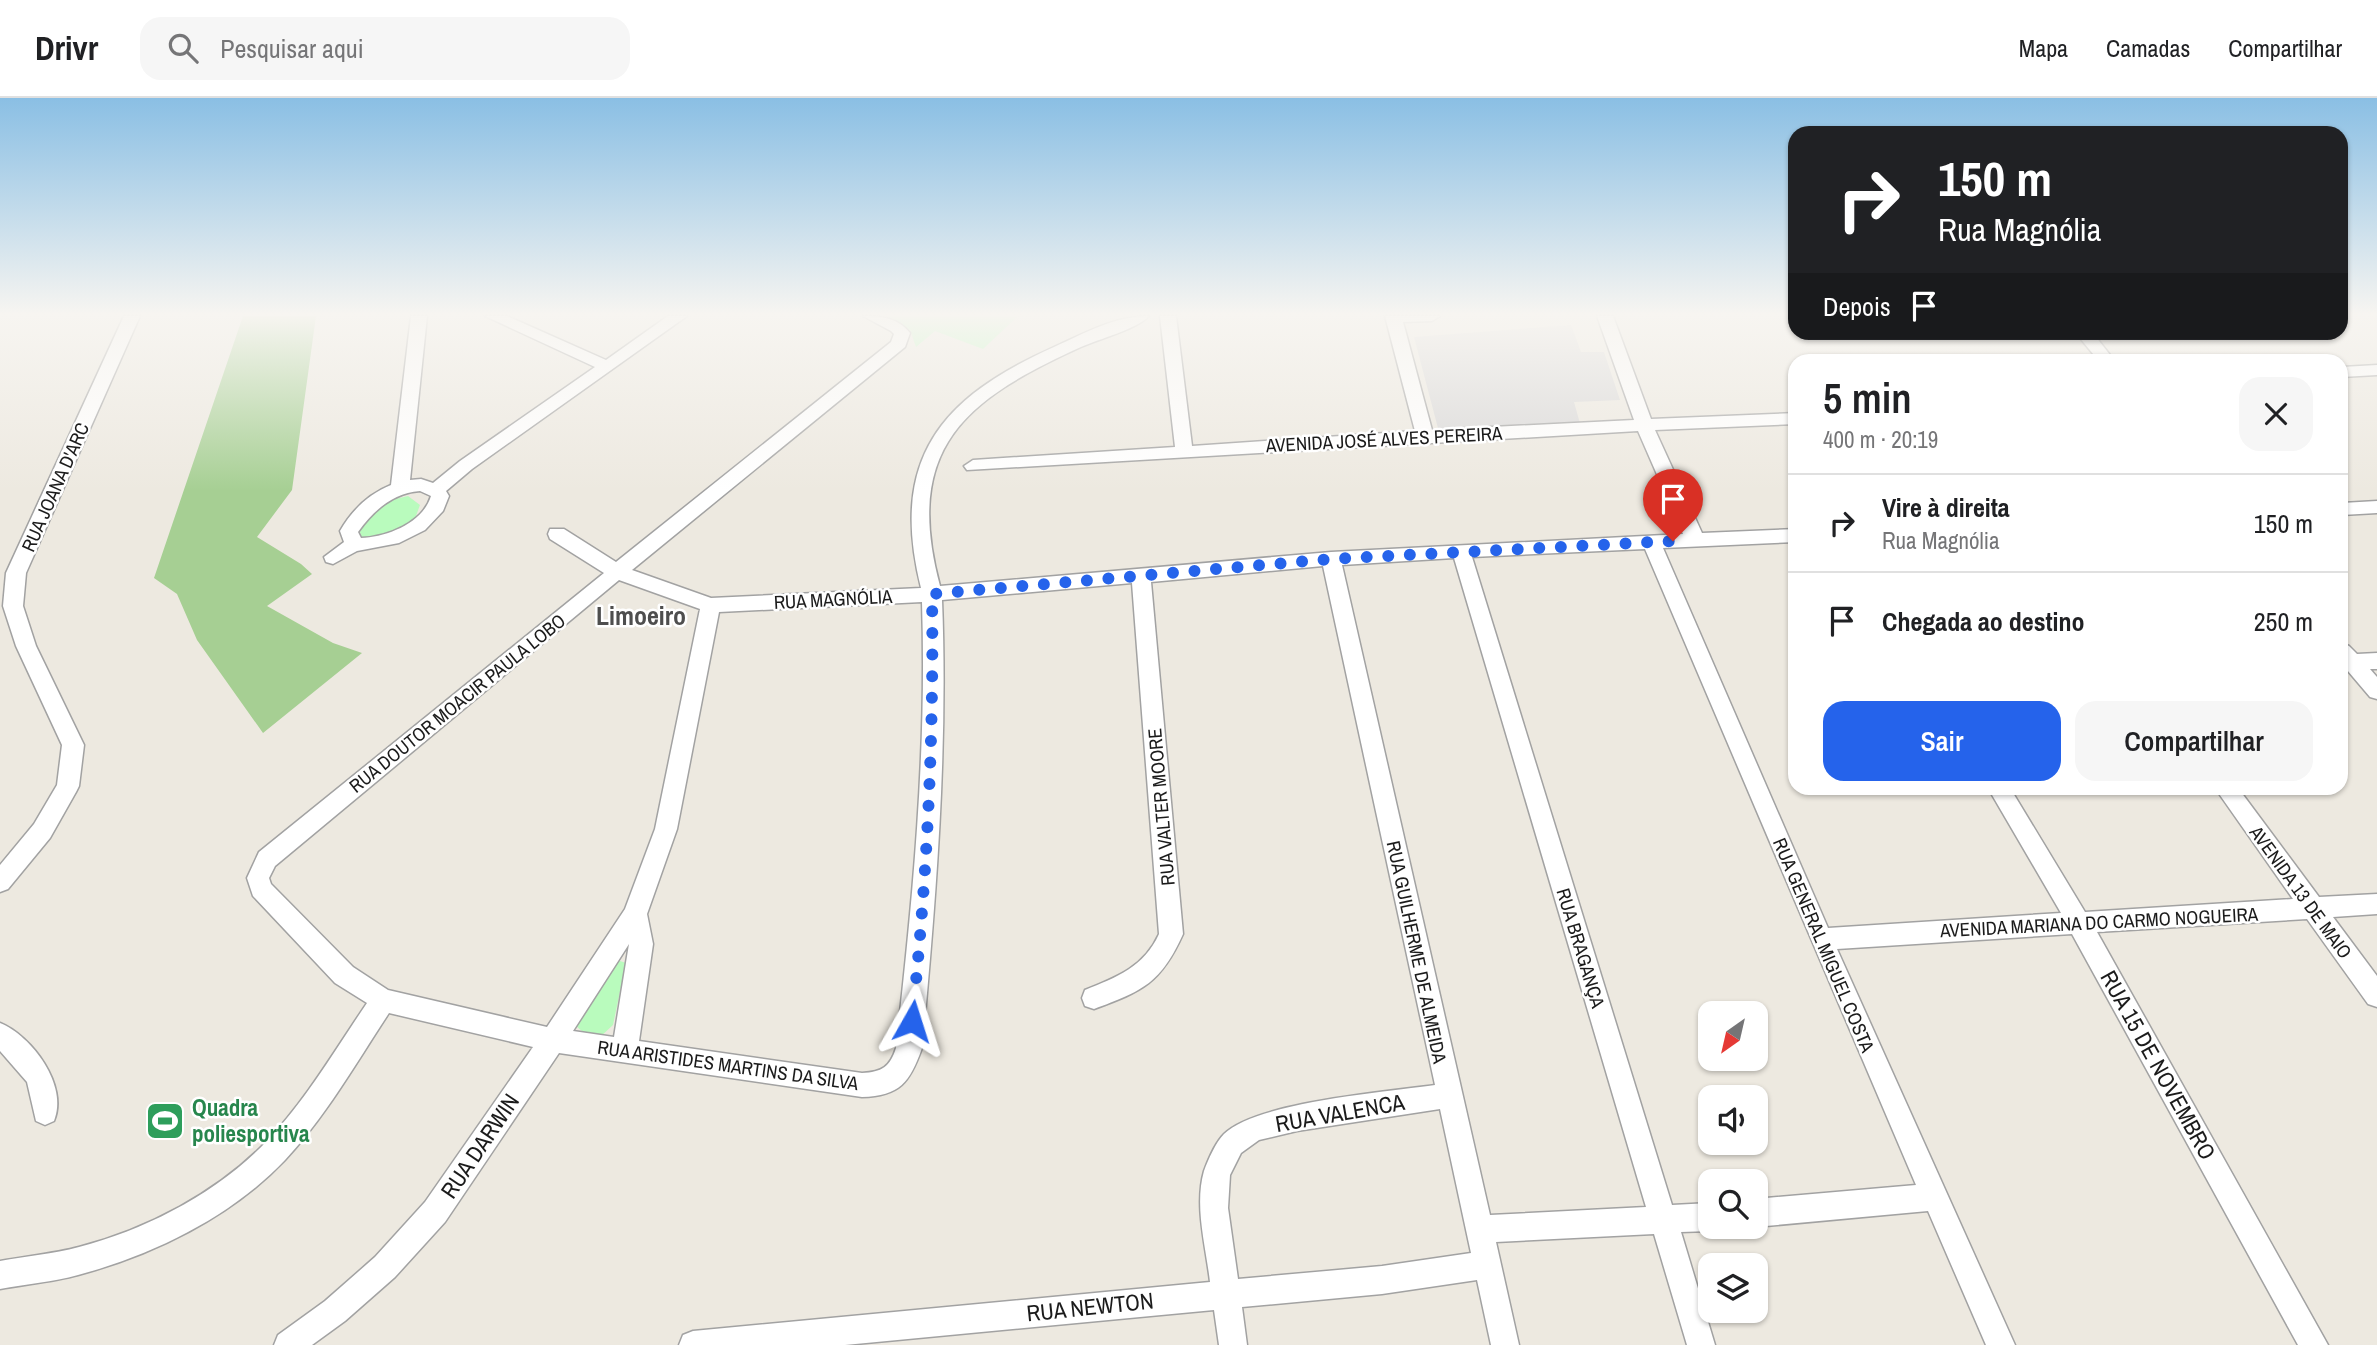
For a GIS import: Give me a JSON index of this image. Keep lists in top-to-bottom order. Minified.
{"streets":{"street":["AVENIDA JOSÉ ALVES PEREIRA","RUA JOANA D'ARC","RUA MAGNÓLIA","RUA DOUTOR MOACIR PAULA LOBO","RUA VALTER MOORE","AVENIDA 13 DE MAIO","AVENIDA MARIANA DO CARMO NOGUEIRA","RUA GENERAL MIGUEL COSTA","RUA BRAGANÇA","RUA GUILHERME DE ALMEIDA","RUA ARISTIDES MARTINS DA SILVA","RUA 15 DE NOVEMBRO","RUA VALENCA","RUA DARWIN","RUA NEWTON"]},"crossings":[["RUA MAGNÓLIA","RUA DOUTOR MOACIR PAULA LOBO"],["RUA MAGNÓLIA","RUA VALTER MOORE"],["RUA MAGNÓLIA","RUA GENERAL MIGUEL COSTA"],["RUA MAGNÓLIA","RUA BRAGANÇA"],["RUA MAGNÓLIA","RUA GUILHERME DE ALMEIDA"],["RUA MAGNÓLIA","RUA ARISTIDES MARTINS DA SILVA"],["RUA MAGNÓLIA","RUA DARWIN"],["RUA DOUTOR MOACIR PAULA LOBO","RUA ARISTIDES MARTINS DA SILVA"],["RUA DOUTOR MOACIR PAULA LOBO","RUA DARWIN"],["AVENIDA 13 DE MAIO","AVENIDA MARIANA DO CARMO NOGUEIRA"],["AVENIDA MARIANA DO CARMO NOGUEIRA","RUA GENERAL MIGUEL COSTA"],["AVENIDA MARIANA DO CARMO NOGUEIRA","RUA 15 DE NOVEMBRO"],["RUA GUILHERME DE ALMEIDA","RUA VALENCA"],["RUA GUILHERME DE ALMEIDA","RUA NEWTON"],["RUA ARISTIDES MARTINS DA SILVA","RUA DARWIN"],["RUA VALENCA","RUA NEWTON"]],"districts":["Limoeiro"],"places":{"sports":["Quadra poliesportiva"]},"north":"bottom left","page":{"header":"Drivr","search":"Pesquisar aqui","nav":["Mapa","Camadas","Compartilhar"],"turn":["150 m","Rua Magnólia"],"then":"Depois","heading":["5 min","400 m · 20:19"],"list":[{"name":"Vire à direita","note":"Rua Magnólia","value":"150 m"},{"name":"Chegada ao destino","value":"250 m"}],"buttons":["Sair","Compartilhar"]}}
